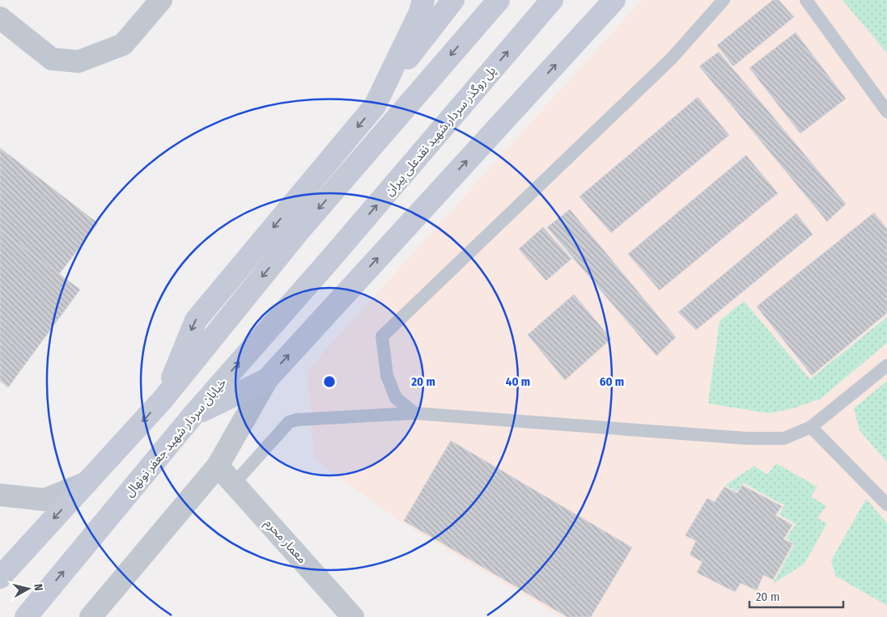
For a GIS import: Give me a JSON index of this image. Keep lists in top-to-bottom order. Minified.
{"streets":{"main road":["پل روگذر سردار شهید نقدعلی پیران","خیابان سردار شهید جعفر نونهال"],"street":["معمار محرم"]},"crossings":[["پل روگذر سردار شهید نقدعلی پیران","خیابان سردار شهید جعفر نونهال"]],"scale_bar":"20 m","north":"right","rings":["20 m","40 m","60 m"]}
